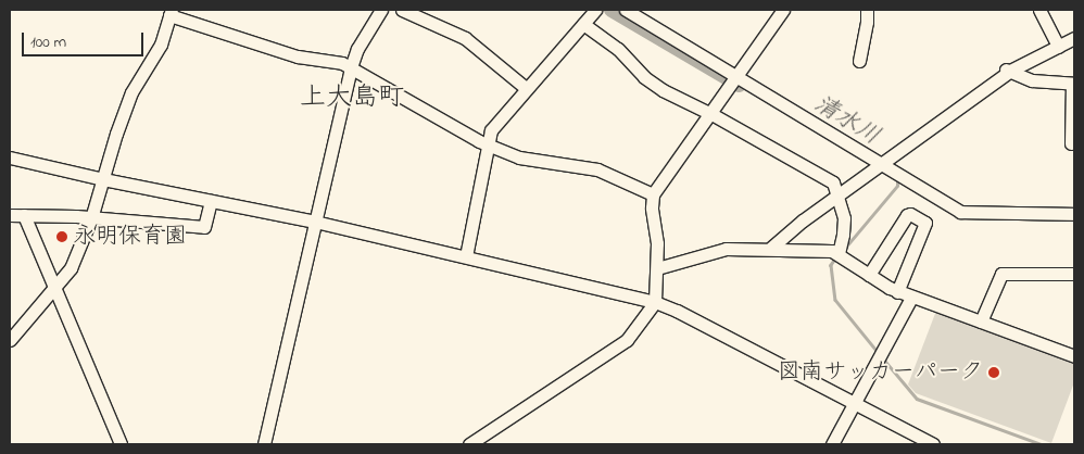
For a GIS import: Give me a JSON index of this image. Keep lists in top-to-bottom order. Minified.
{"districts":["上大島町"],"water":["清水川"],"places":["永明保育園","図南サッカーパーク"],"scale_bar":"100 m"}
